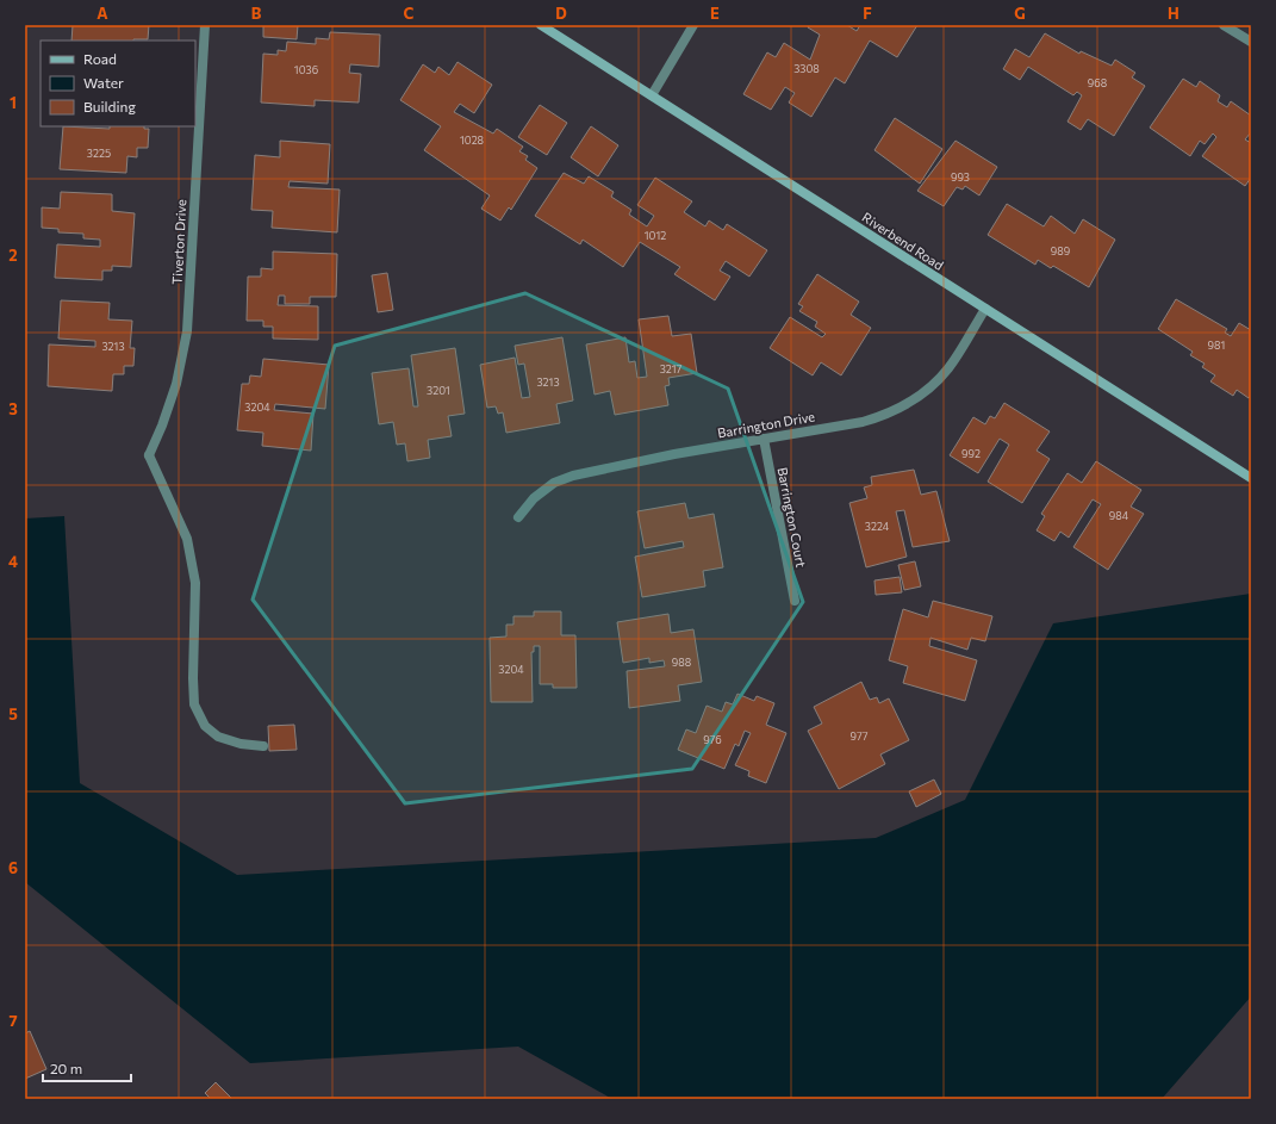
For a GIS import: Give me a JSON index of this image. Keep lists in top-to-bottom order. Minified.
{"streets":{"street":["Riverbend Road","Tiverton Drive","Barrington Drive","Barrington Court"]},"crossings":[["Riverbend Road","Barrington Drive"],["Barrington Drive","Barrington Court"]],"house_numbers":["3308","1036","968","1028","3225","993","1012","989","981","3213","3217","3213","3201","3204","992","984","3224","988","3204","977","976"],"legend":["Road","Water","Building"],"scale_bar":"20 m","grid":{"columns":["A","B","C","D","E","F","G","H"],"rows":["1","2","3","4","5","6","7"]}}
